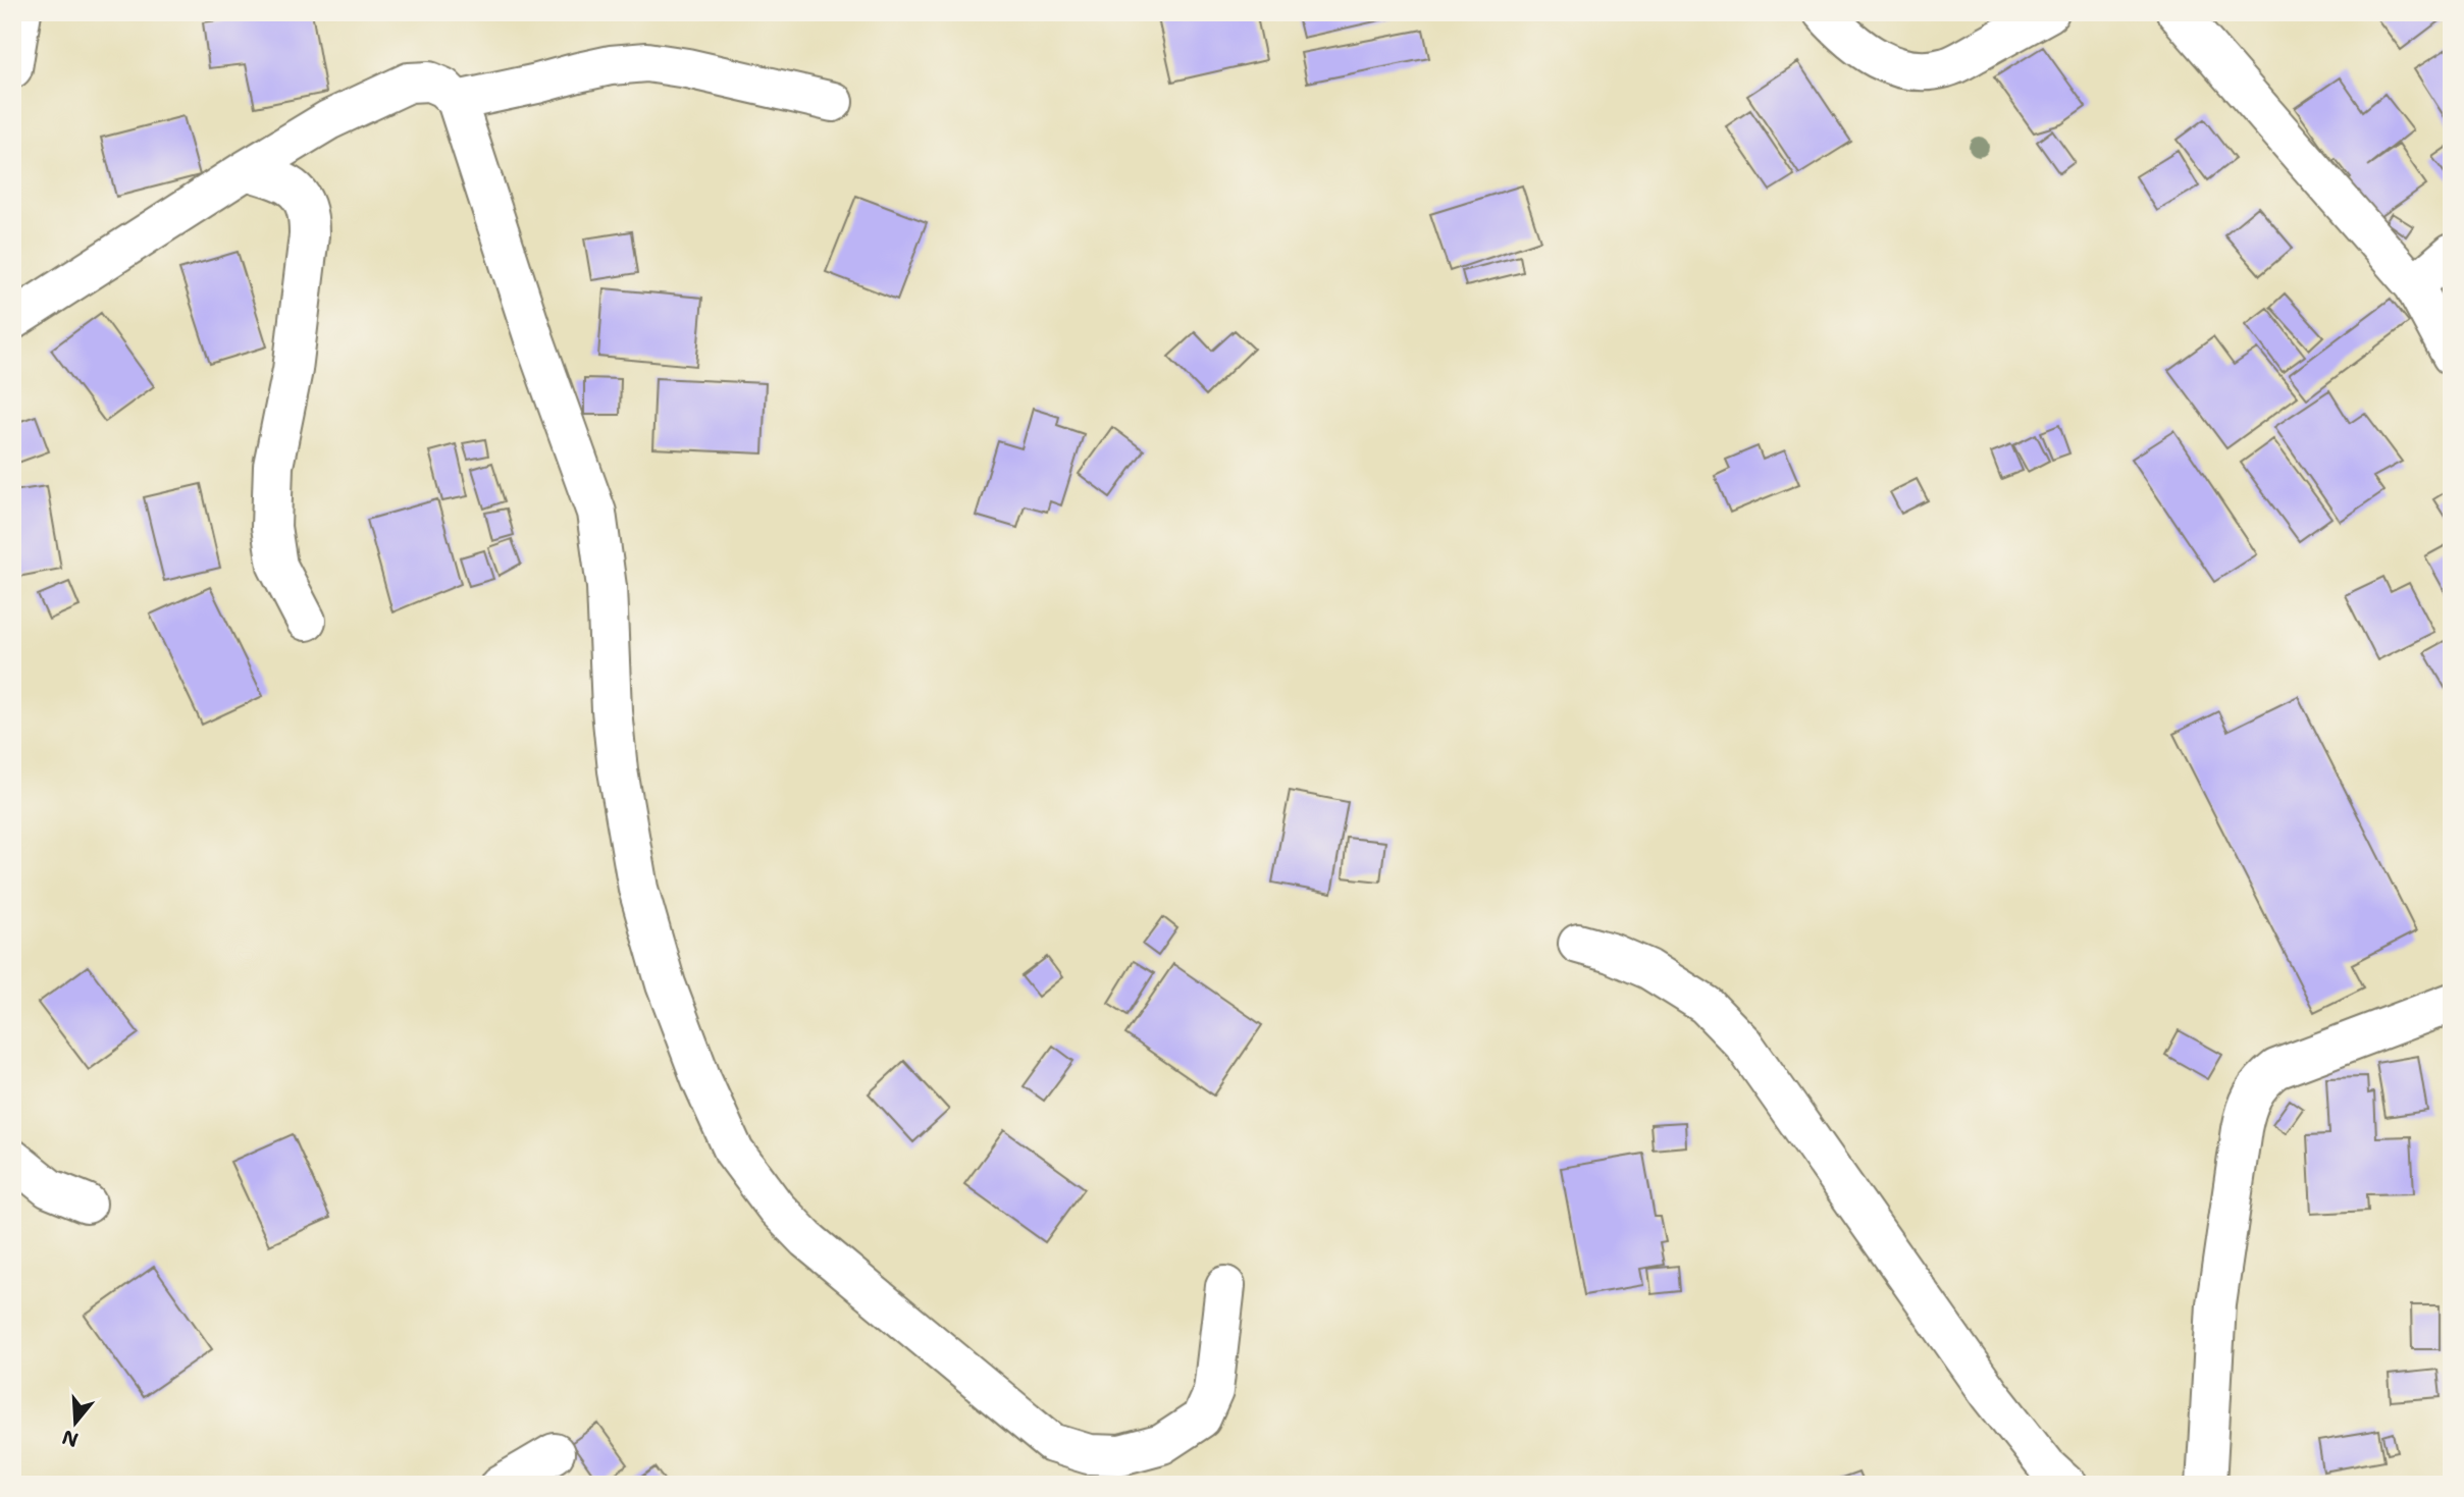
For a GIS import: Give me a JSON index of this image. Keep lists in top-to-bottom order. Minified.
{"north":"bottom"}
